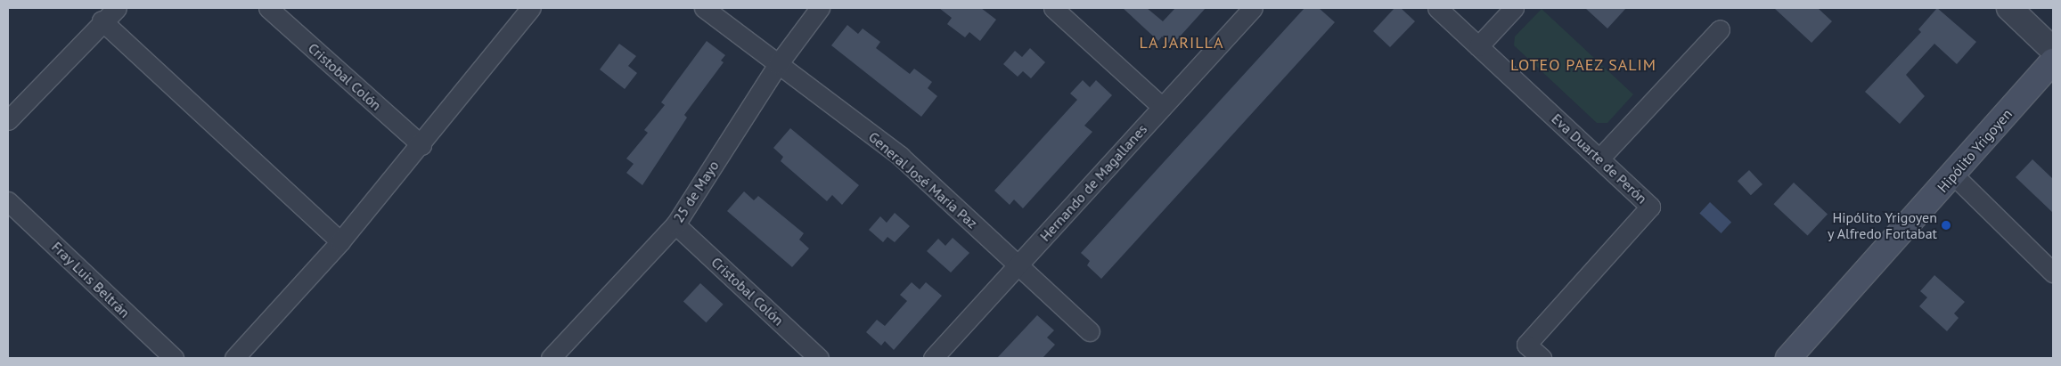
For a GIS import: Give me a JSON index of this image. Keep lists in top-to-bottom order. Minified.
{"streets":{"main road":["Hipólito Yrigoyen"],"street":["Cristobal Colón","Eva Duarte de Perón","General José María Paz","Hernando de Magallanes","25 de Mayo","Fray Luis Beltrán"]},"crossings":[["Cristobal Colón","25 de Mayo"],["General José María Paz","Hernando de Magallanes"],["General José María Paz","25 de Mayo"]],"districts":["LA JARILLA","LOTEO PAEZ SALIM"],"places":["Hipólito Yrigoyen y Alfredo Fortabat"]}
